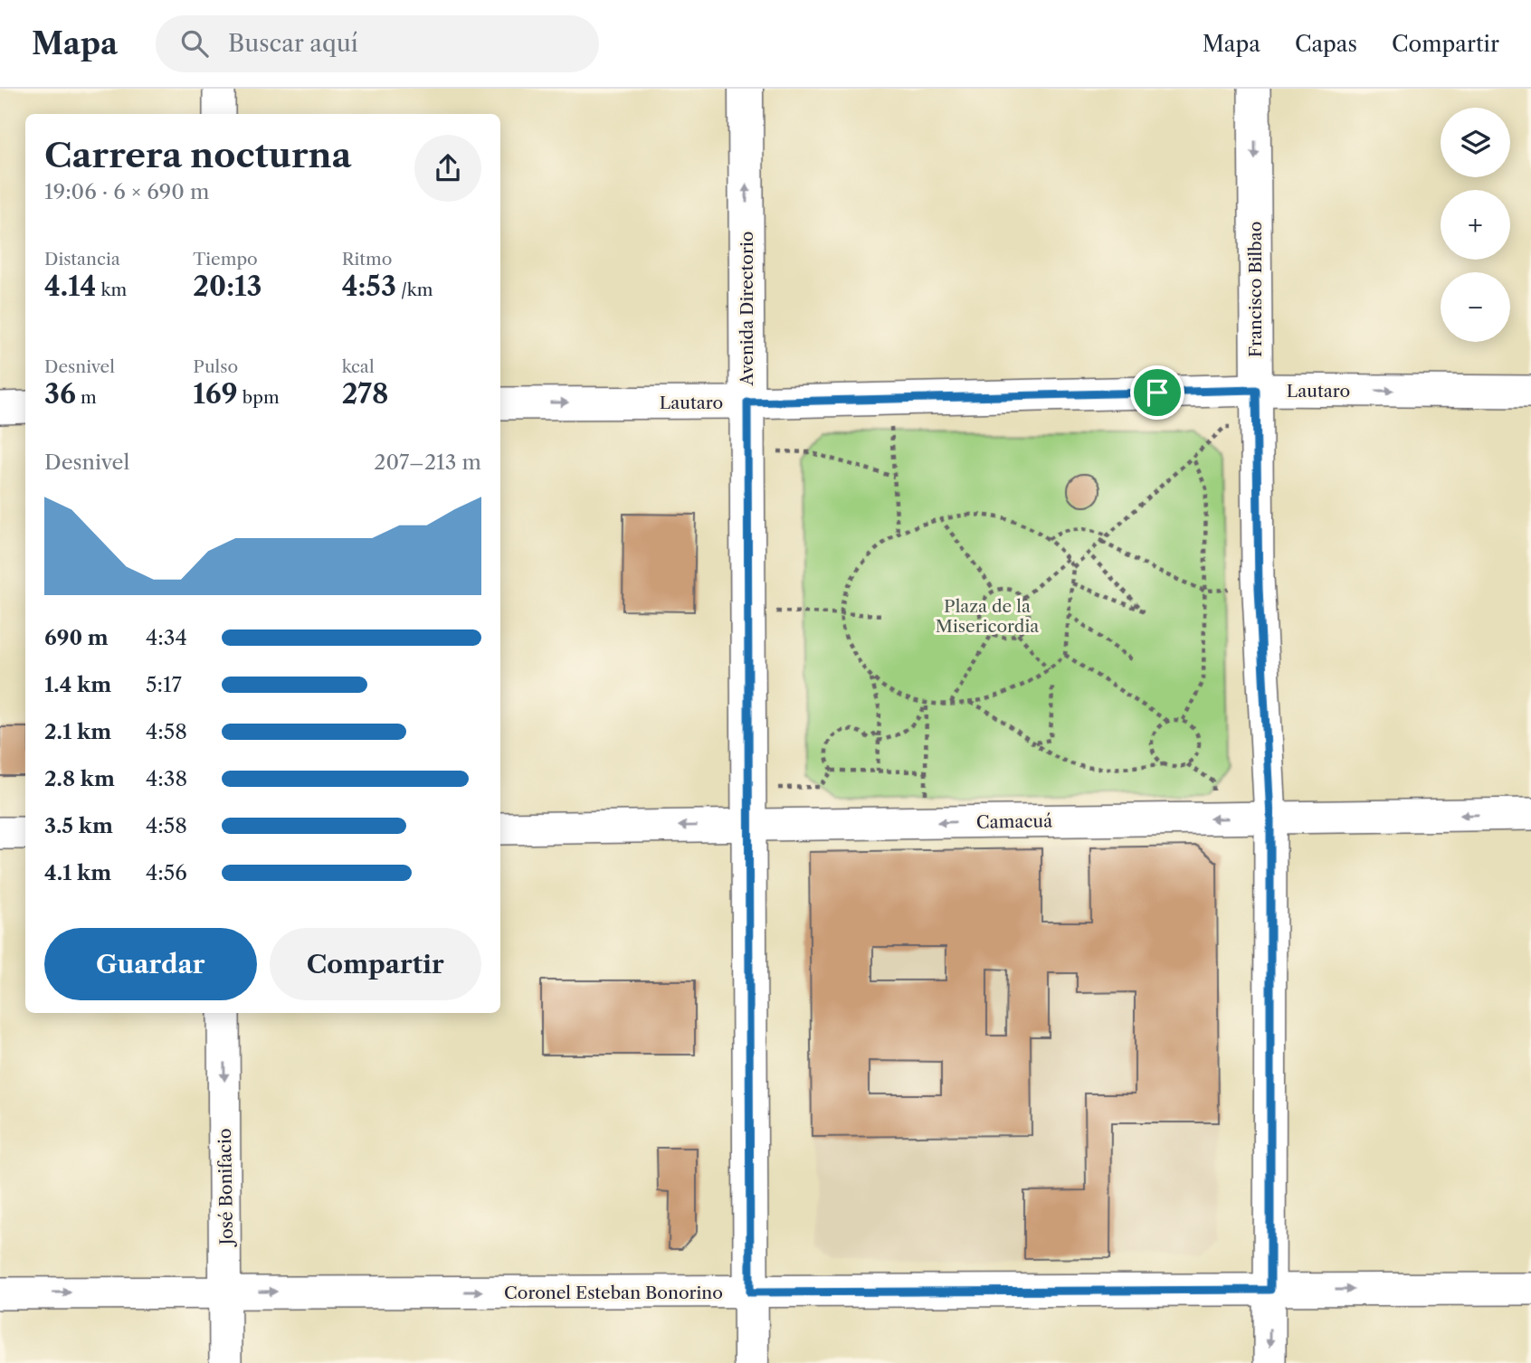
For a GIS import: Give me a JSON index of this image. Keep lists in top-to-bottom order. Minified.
{"streets":{"main road":["Avenida Directorio"],"street":["Francisco Bilbao","Lautaro","Camacuá","José Bonifacio","Coronel Esteban Bonorino"]},"crossings":[["Francisco Bilbao","Lautaro"],["Francisco Bilbao","Camacuá"],["Francisco Bilbao","Coronel Esteban Bonorino"],["Avenida Directorio","Lautaro"],["Avenida Directorio","Camacuá"],["Avenida Directorio","Coronel Esteban Bonorino"],["José Bonifacio","Coronel Esteban Bonorino"]],"one_way":["Lautaro","Camacuá","José Bonifacio","Coronel Esteban Bonorino"],"parks":["Plaza de la Misericordia"],"page":{"header":"Mapa","search":"Buscar aquí","nav":["Mapa","Capas","Compartir"],"map_buttons":["+","−"],"heading":["Carrera nocturna","19:06 · 6 × 690 m"],"stats":[["Distancia","4.14 km"],["Tiempo","20:13"],["Ritmo","4:53 /km"],["Desnivel","36 m"],["Pulso","169 bpm"],["kcal","278"]],"chart":["Desnivel","207–213 m"],"list":[{"name":"690 m","note":"4:34"},{"name":"1.4 km","note":"5:17"},{"name":"2.1 km","note":"4:58"},{"name":"2.8 km","note":"4:38"},{"name":"3.5 km","note":"4:58"},{"name":"4.1 km","note":"4:56"}],"buttons":["Guardar","Compartir"]}}
